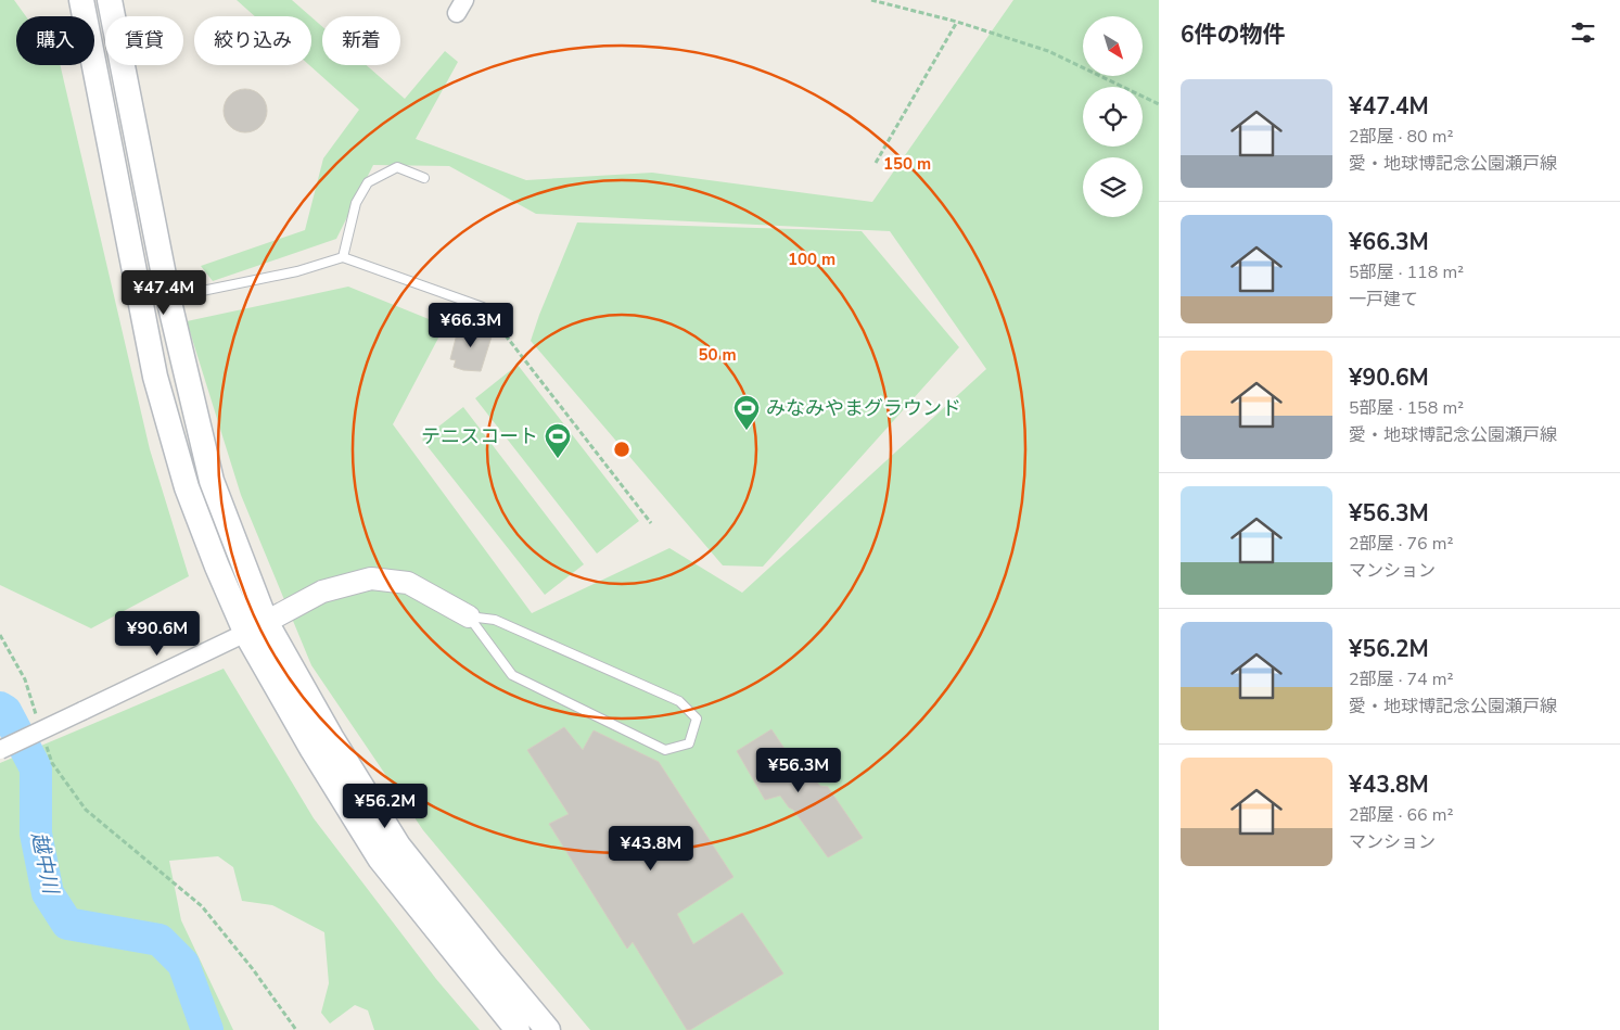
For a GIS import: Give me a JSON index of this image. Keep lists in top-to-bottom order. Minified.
{"water":["越中川"],"places":{"sports":["みなみやまグラウンド","テニスコート"]},"north":"bottom right","page":{"heading":"6件の物件","chip":["購入","賃貸","絞り込み","新着"],"list":[{"name":"¥47.4M","note":"2部屋 · 80 m² · 愛・地球博記念公園瀬戸線"},{"name":"¥66.3M","note":"5部屋 · 118 m² · 一戸建て"},{"name":"¥90.6M","note":"5部屋 · 158 m² · 愛・地球博記念公園瀬戸線"},{"name":"¥56.3M","note":"2部屋 · 76 m² · マンション"},{"name":"¥56.2M","note":"2部屋 · 74 m² · 愛・地球博記念公園瀬戸線"},{"name":"¥43.8M","note":"2部屋 · 66 m² · マンション"}],"price":["¥47.4M","¥66.3M","¥90.6M","¥56.3M","¥56.2M","¥43.8M"]},"rings":["150 m","100 m","50 m"]}
